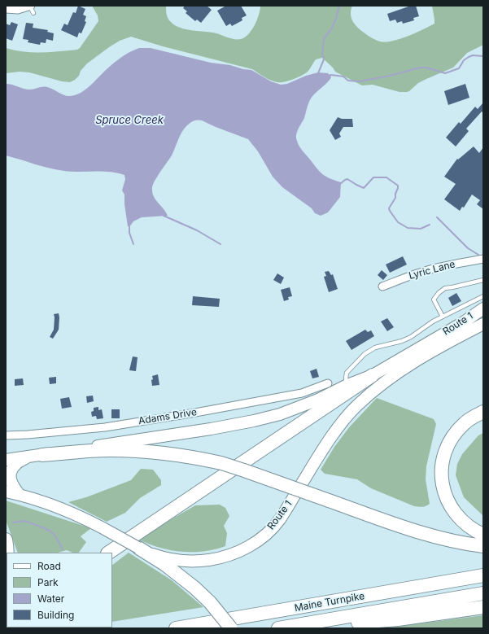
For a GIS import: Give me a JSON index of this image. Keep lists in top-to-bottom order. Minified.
{"streets":{"highway":["Maine Turnpike"],"main road":["Route 1"],"street":["Lyric Lane","Adams Drive"]},"water":["Spruce Creek"],"legend":["Road","Park","Water","Building"]}
